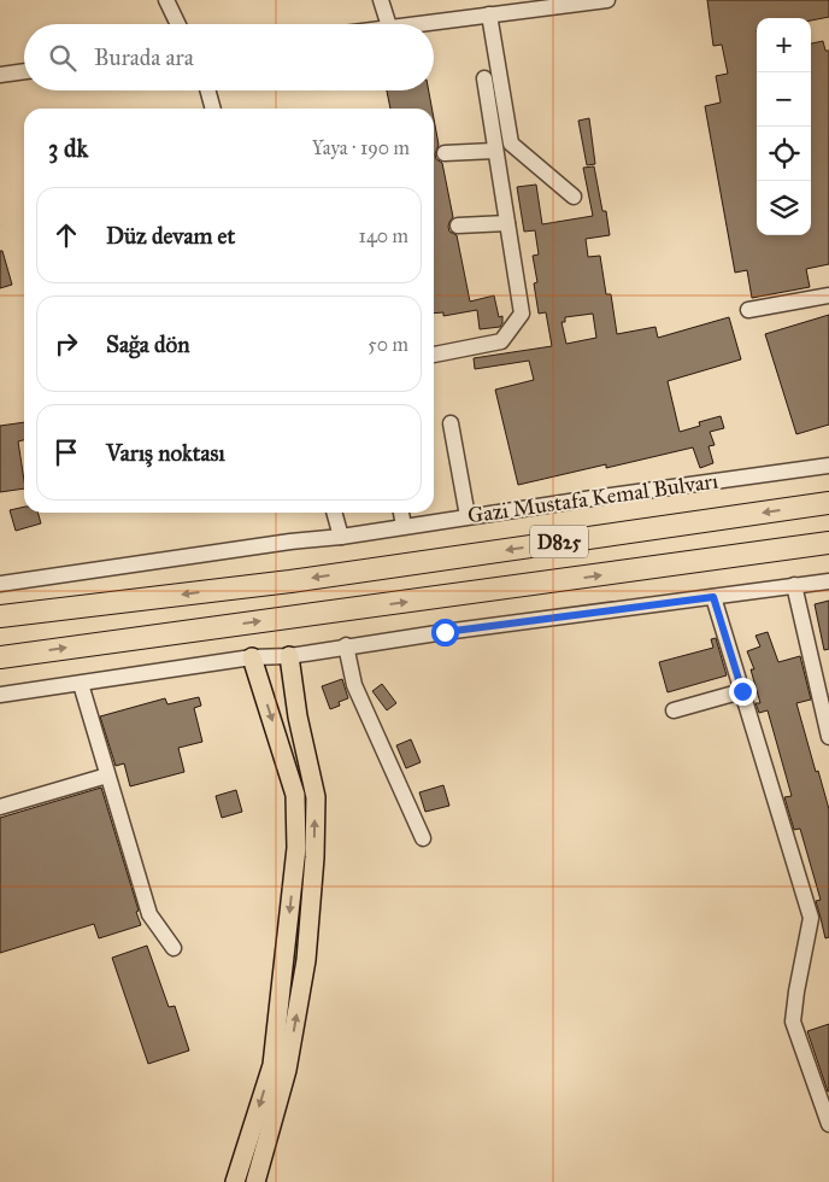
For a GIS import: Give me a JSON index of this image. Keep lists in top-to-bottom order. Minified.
{"streets":{"highway":["Gazi Mustafa Kemal Bulvarı","D825"]},"page":{"map_buttons":["+","−"],"search":"Burada ara","heading":["3 dk","Yaya · 190 m"],"list":[["Düz devam et","140 m"],["Sağa dön","50 m"],"Varış noktası"]}}
